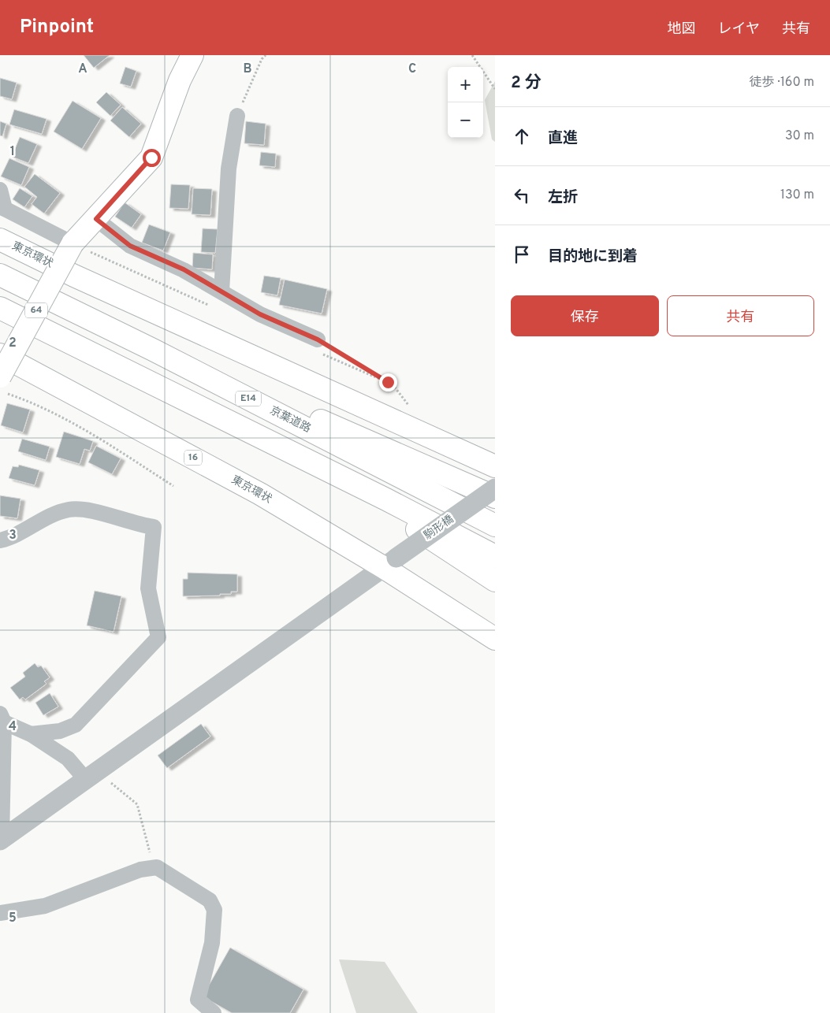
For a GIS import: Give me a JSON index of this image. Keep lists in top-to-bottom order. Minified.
{"streets":{"main road":["東京環状","64","E14","京葉道路","16"],"street":["駒形橋"]},"crossings":[["東京環状","駒形橋"]],"page":{"header":"Pinpoint","nav":["地図","レイヤ","共有"],"heading":["2 分","徒歩 · 160 m"],"map_buttons":["+","−"],"list":[["直進","30 m"],["左折","130 m"],"目的地に到着"],"buttons":["保存","共有"]},"grid":{"columns":["A","B","C"],"rows":["1","2","3","4","5"]}}
